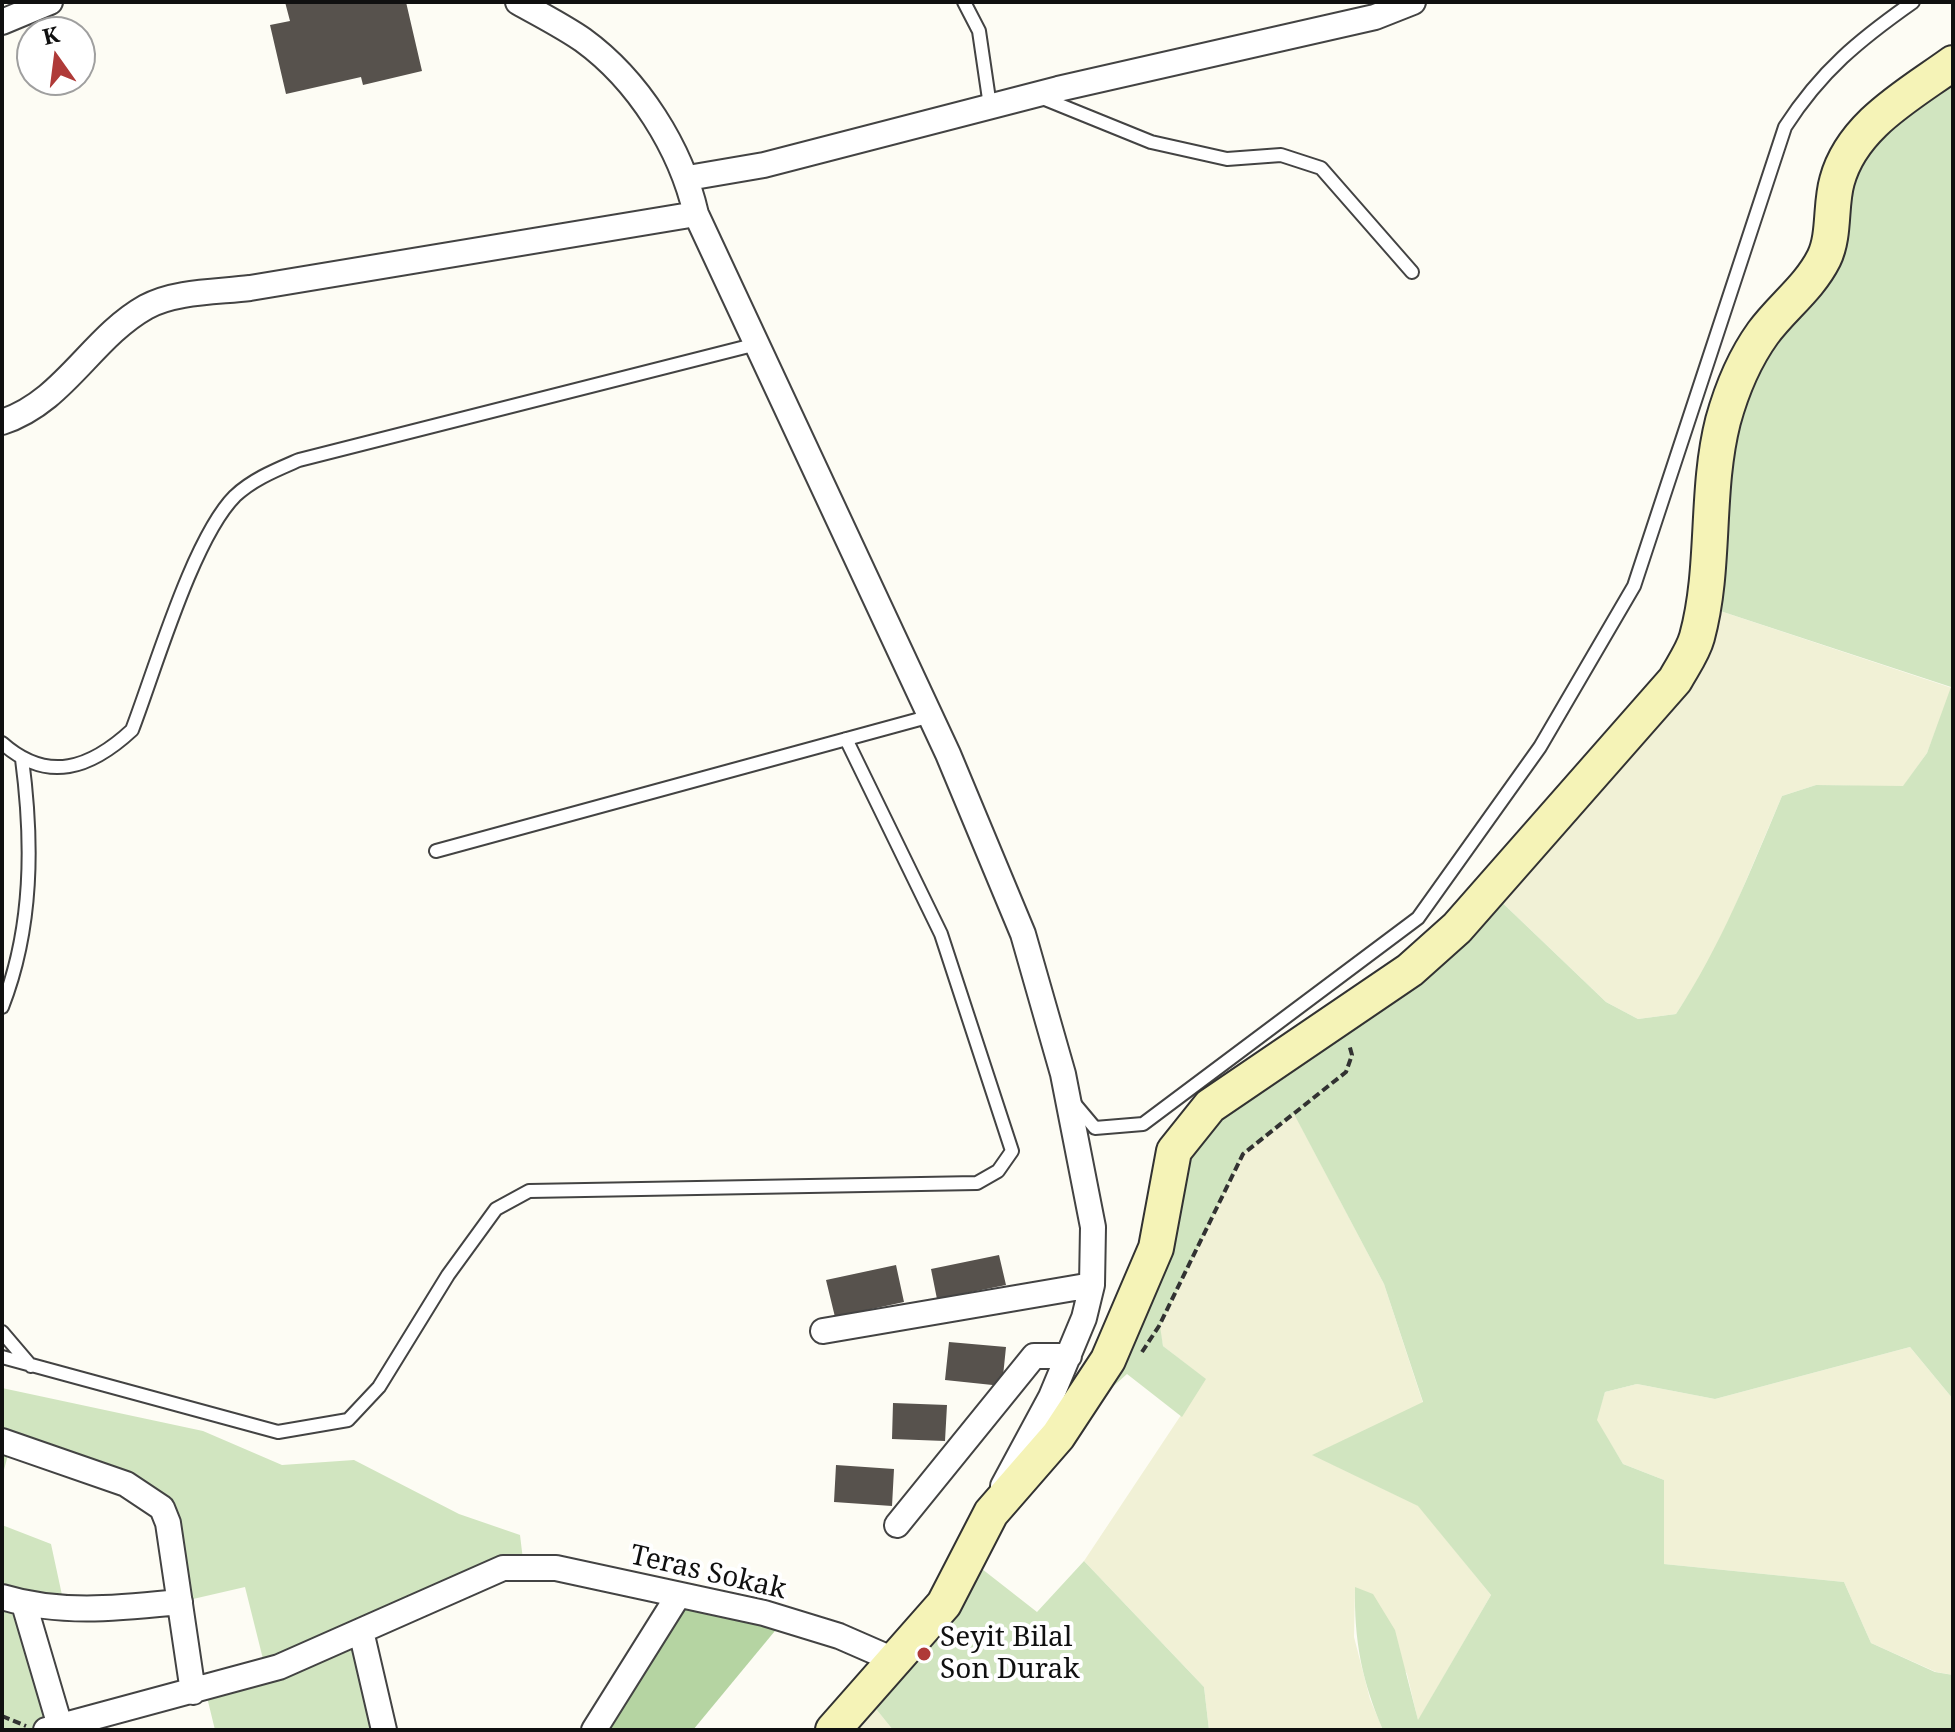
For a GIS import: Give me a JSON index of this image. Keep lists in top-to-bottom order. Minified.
{"streets":{"street":["Teras Sokak"]},"places":["Seyit Bilal Son Durak"],"north":"top"}
